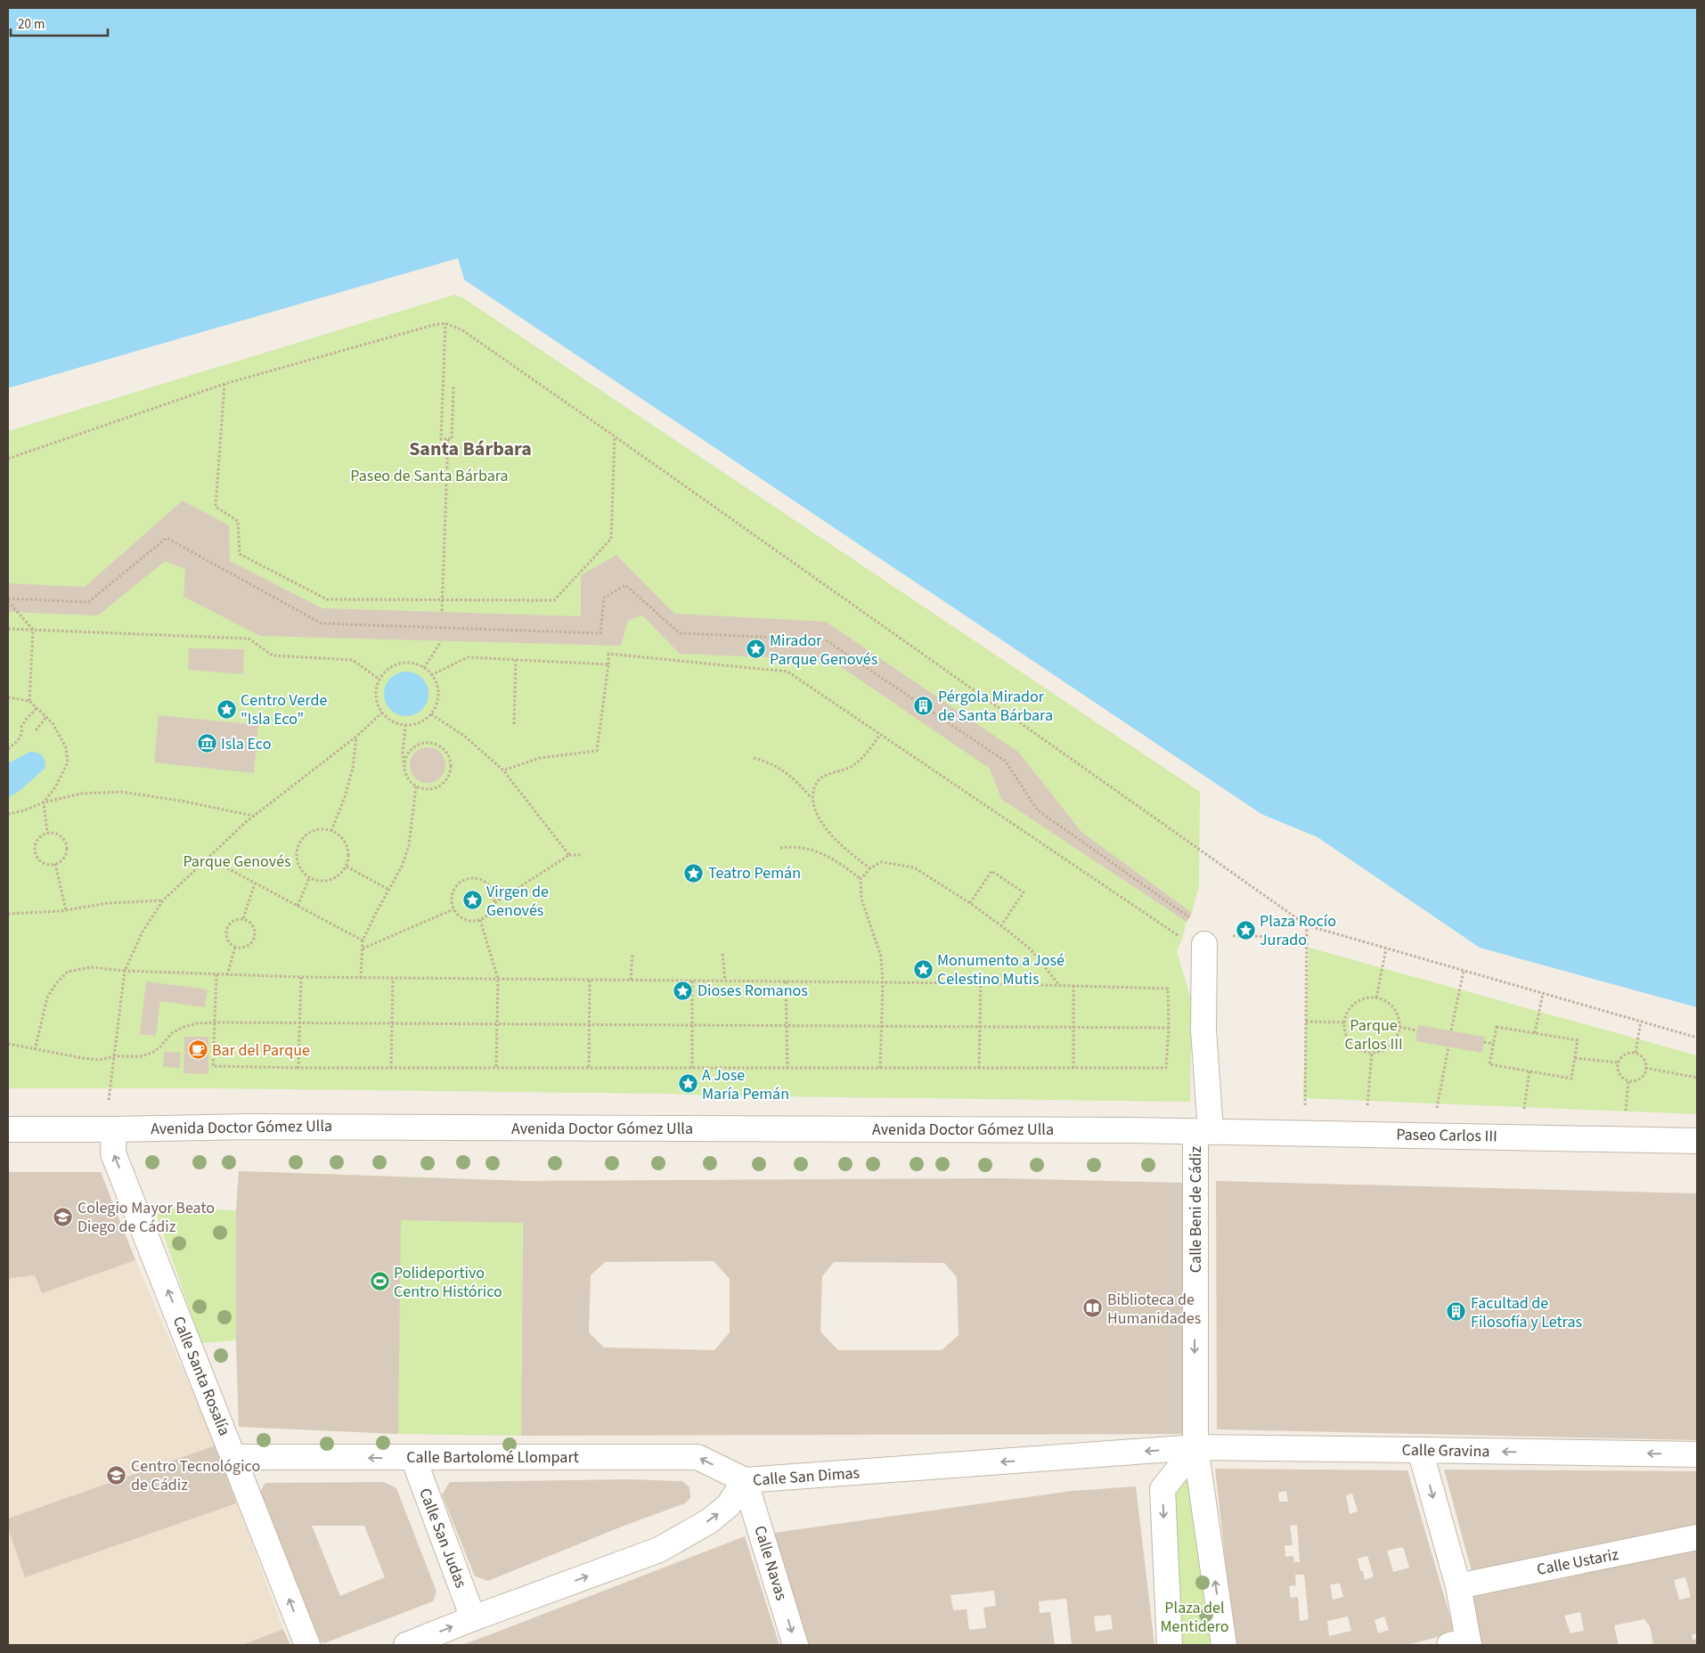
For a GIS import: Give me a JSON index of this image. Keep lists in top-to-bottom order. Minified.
{"streets":{"street":["Avenida Doctor Gómez Ulla","Paseo Carlos III","Calle Beni de Cádiz","Calle Santa Rosalía","Calle Gravina","Calle Bartolomé Llompart","Calle San Dimas","Calle San Judas","Calle Ustariz","Calle Navas"]},"crossings":[["Avenida Doctor Gómez Ulla","Paseo Carlos III"],["Avenida Doctor Gómez Ulla","Calle Beni de Cádiz"],["Avenida Doctor Gómez Ulla","Calle Santa Rosalía"],["Paseo Carlos III","Calle Beni de Cádiz"],["Calle Beni de Cádiz","Calle Gravina"],["Calle Beni de Cádiz","Calle San Dimas"],["Calle Santa Rosalía","Calle Bartolomé Llompart"],["Calle Gravina","Calle San Dimas"],["Calle Bartolomé Llompart","Calle San Dimas"],["Calle Bartolomé Llompart","Calle San Judas"],["Calle Bartolomé Llompart","Calle Navas"],["Calle San Dimas","Calle San Judas"],["Calle San Dimas","Calle Navas"]],"one_way":["Calle Beni de Cádiz","Calle Santa Rosalía","Calle Gravina","Calle Bartolomé Llompart","Calle Navas"],"districts":["Santa Bárbara"],"parks":["Paseo de Santa Bárbara","Parque Genovés","Parque Carlos III","Plaza del Mentidero"],"places":{"place":["Mirador Parque Genovés","Centro Verde \"Isla Eco\"","Teatro Pemán","Virgen de Genovés","Plaza Rocío Jurado","Monumento a José Celestino Mutis","Dioses Romanos","A Jose María Pemán"],"building":["Pérgola Mirador de Santa Bárbara","Facultad de Filosofía y Letras"],"museum":["Isla Eco"],"cafe":["Bar del Parque"],"school or university":["Colegio Mayor Beato Diego de Cádiz","Centro Tecnológico de Cádiz"],"sports":["Polideportivo Centro Histórico"],"library":["Biblioteca de Humanidades"]},"scale_bar":"20 m"}
